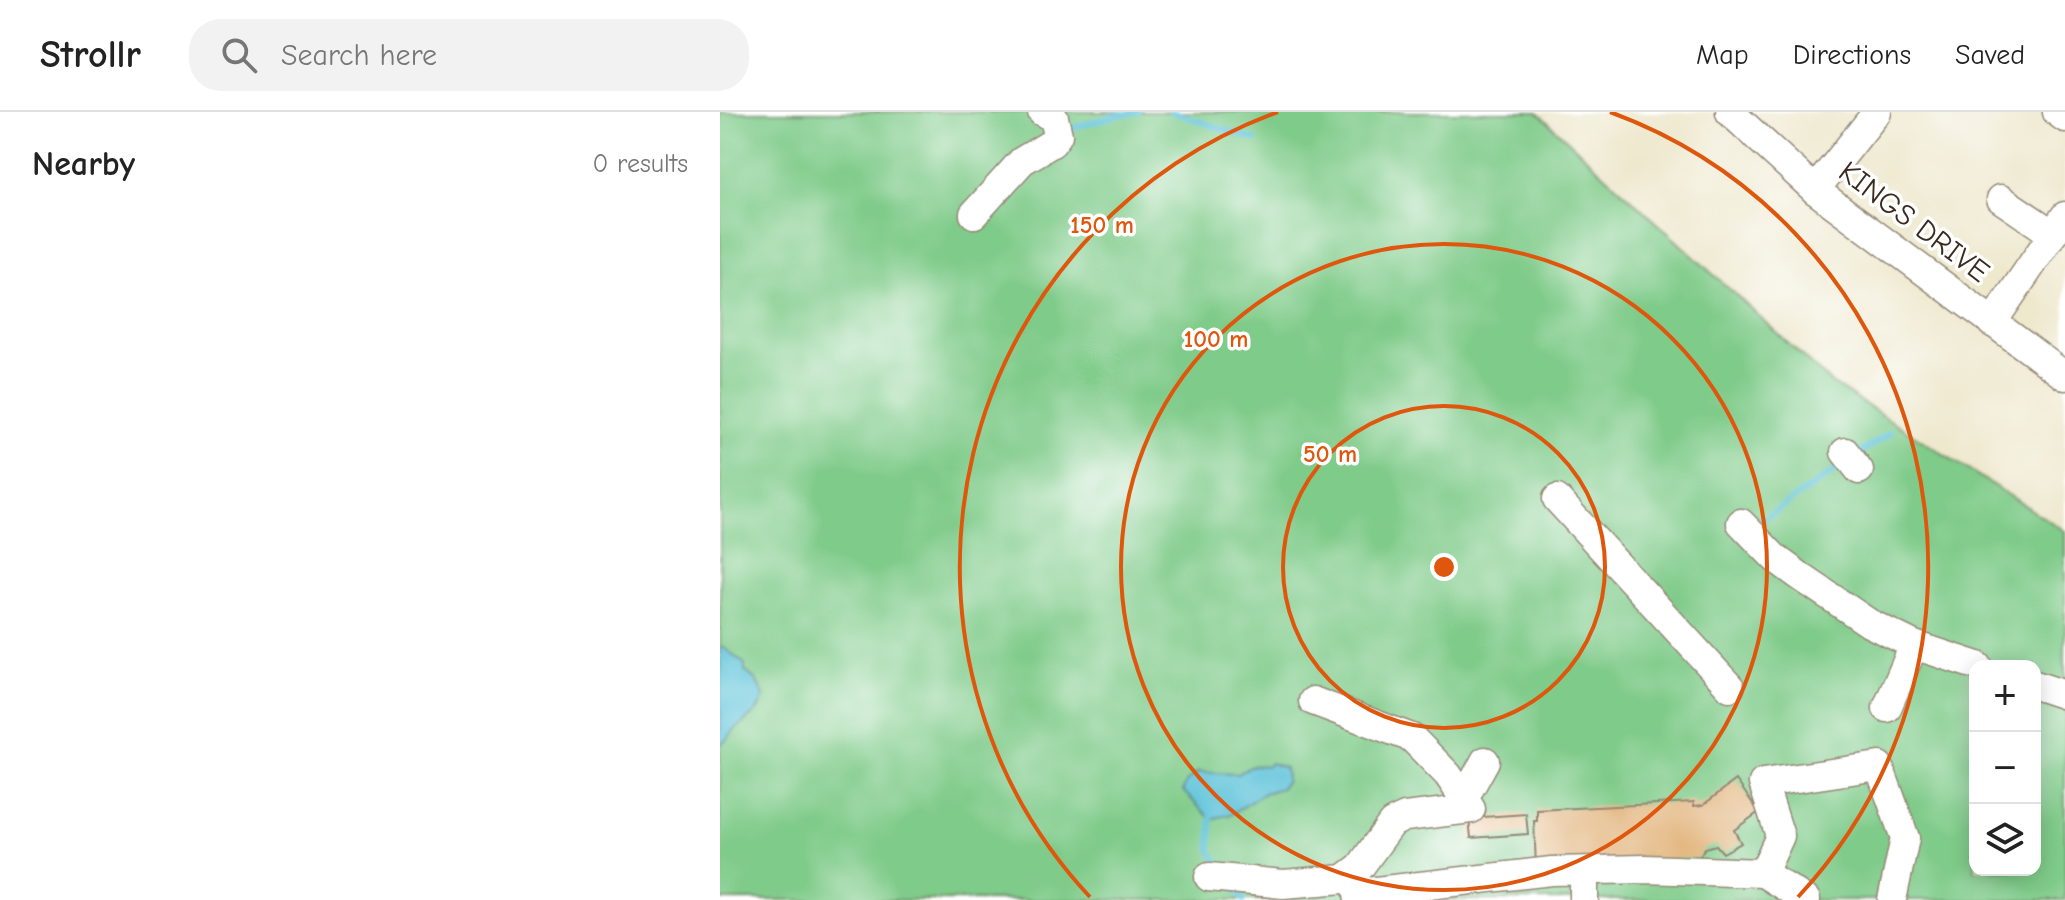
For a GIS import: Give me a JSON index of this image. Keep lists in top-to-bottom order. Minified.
{"streets":{"street":["KINGS DRIVE"]},"page":{"header":"Strollr","search":"Search here","nav":["Map","Directions","Saved"],"heading":["Nearby","0 results"],"map_buttons":["+","−"]},"rings":["150 m","100 m","50 m"]}
